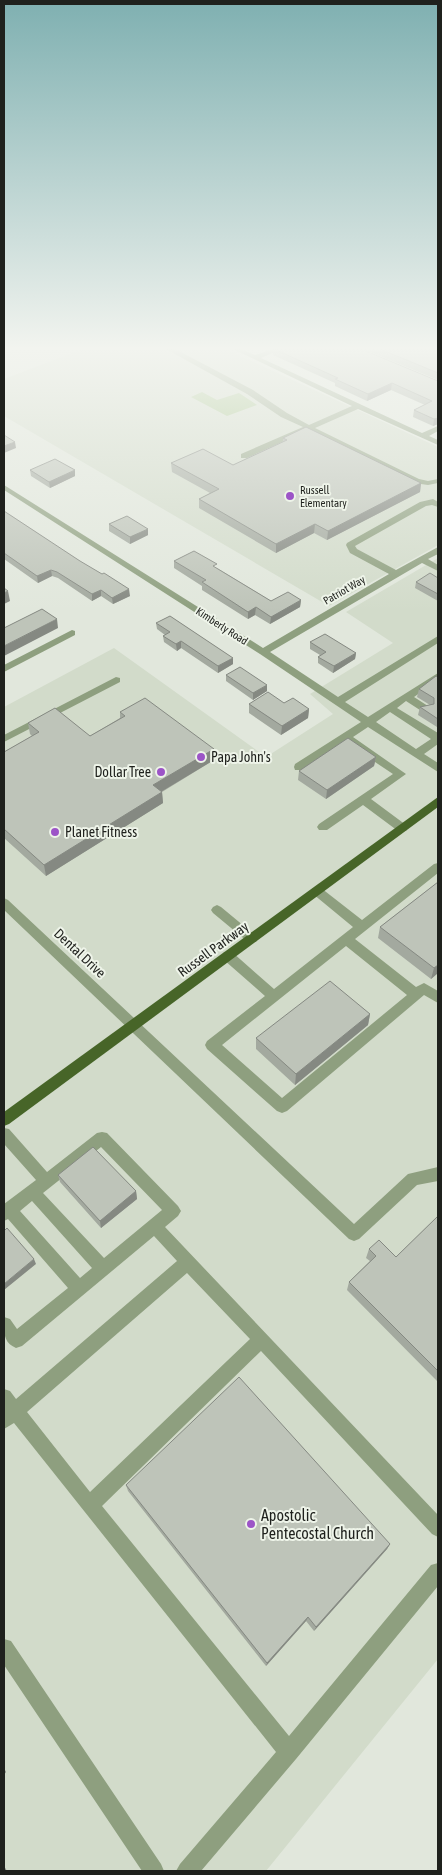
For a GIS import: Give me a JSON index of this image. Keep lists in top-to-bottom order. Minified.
{"streets":{"main road":["Russell Parkway"],"street":["Patriot Way","Kimberly Road","Dental Drive"]},"crossings":[["Patriot Way","Kimberly Road"],["Russell Parkway","Dental Drive"]],"places":["Russell Elementary","Papa John's","Dollar Tree","Planet Fitness","Apostolic Pentecostal Church"]}
